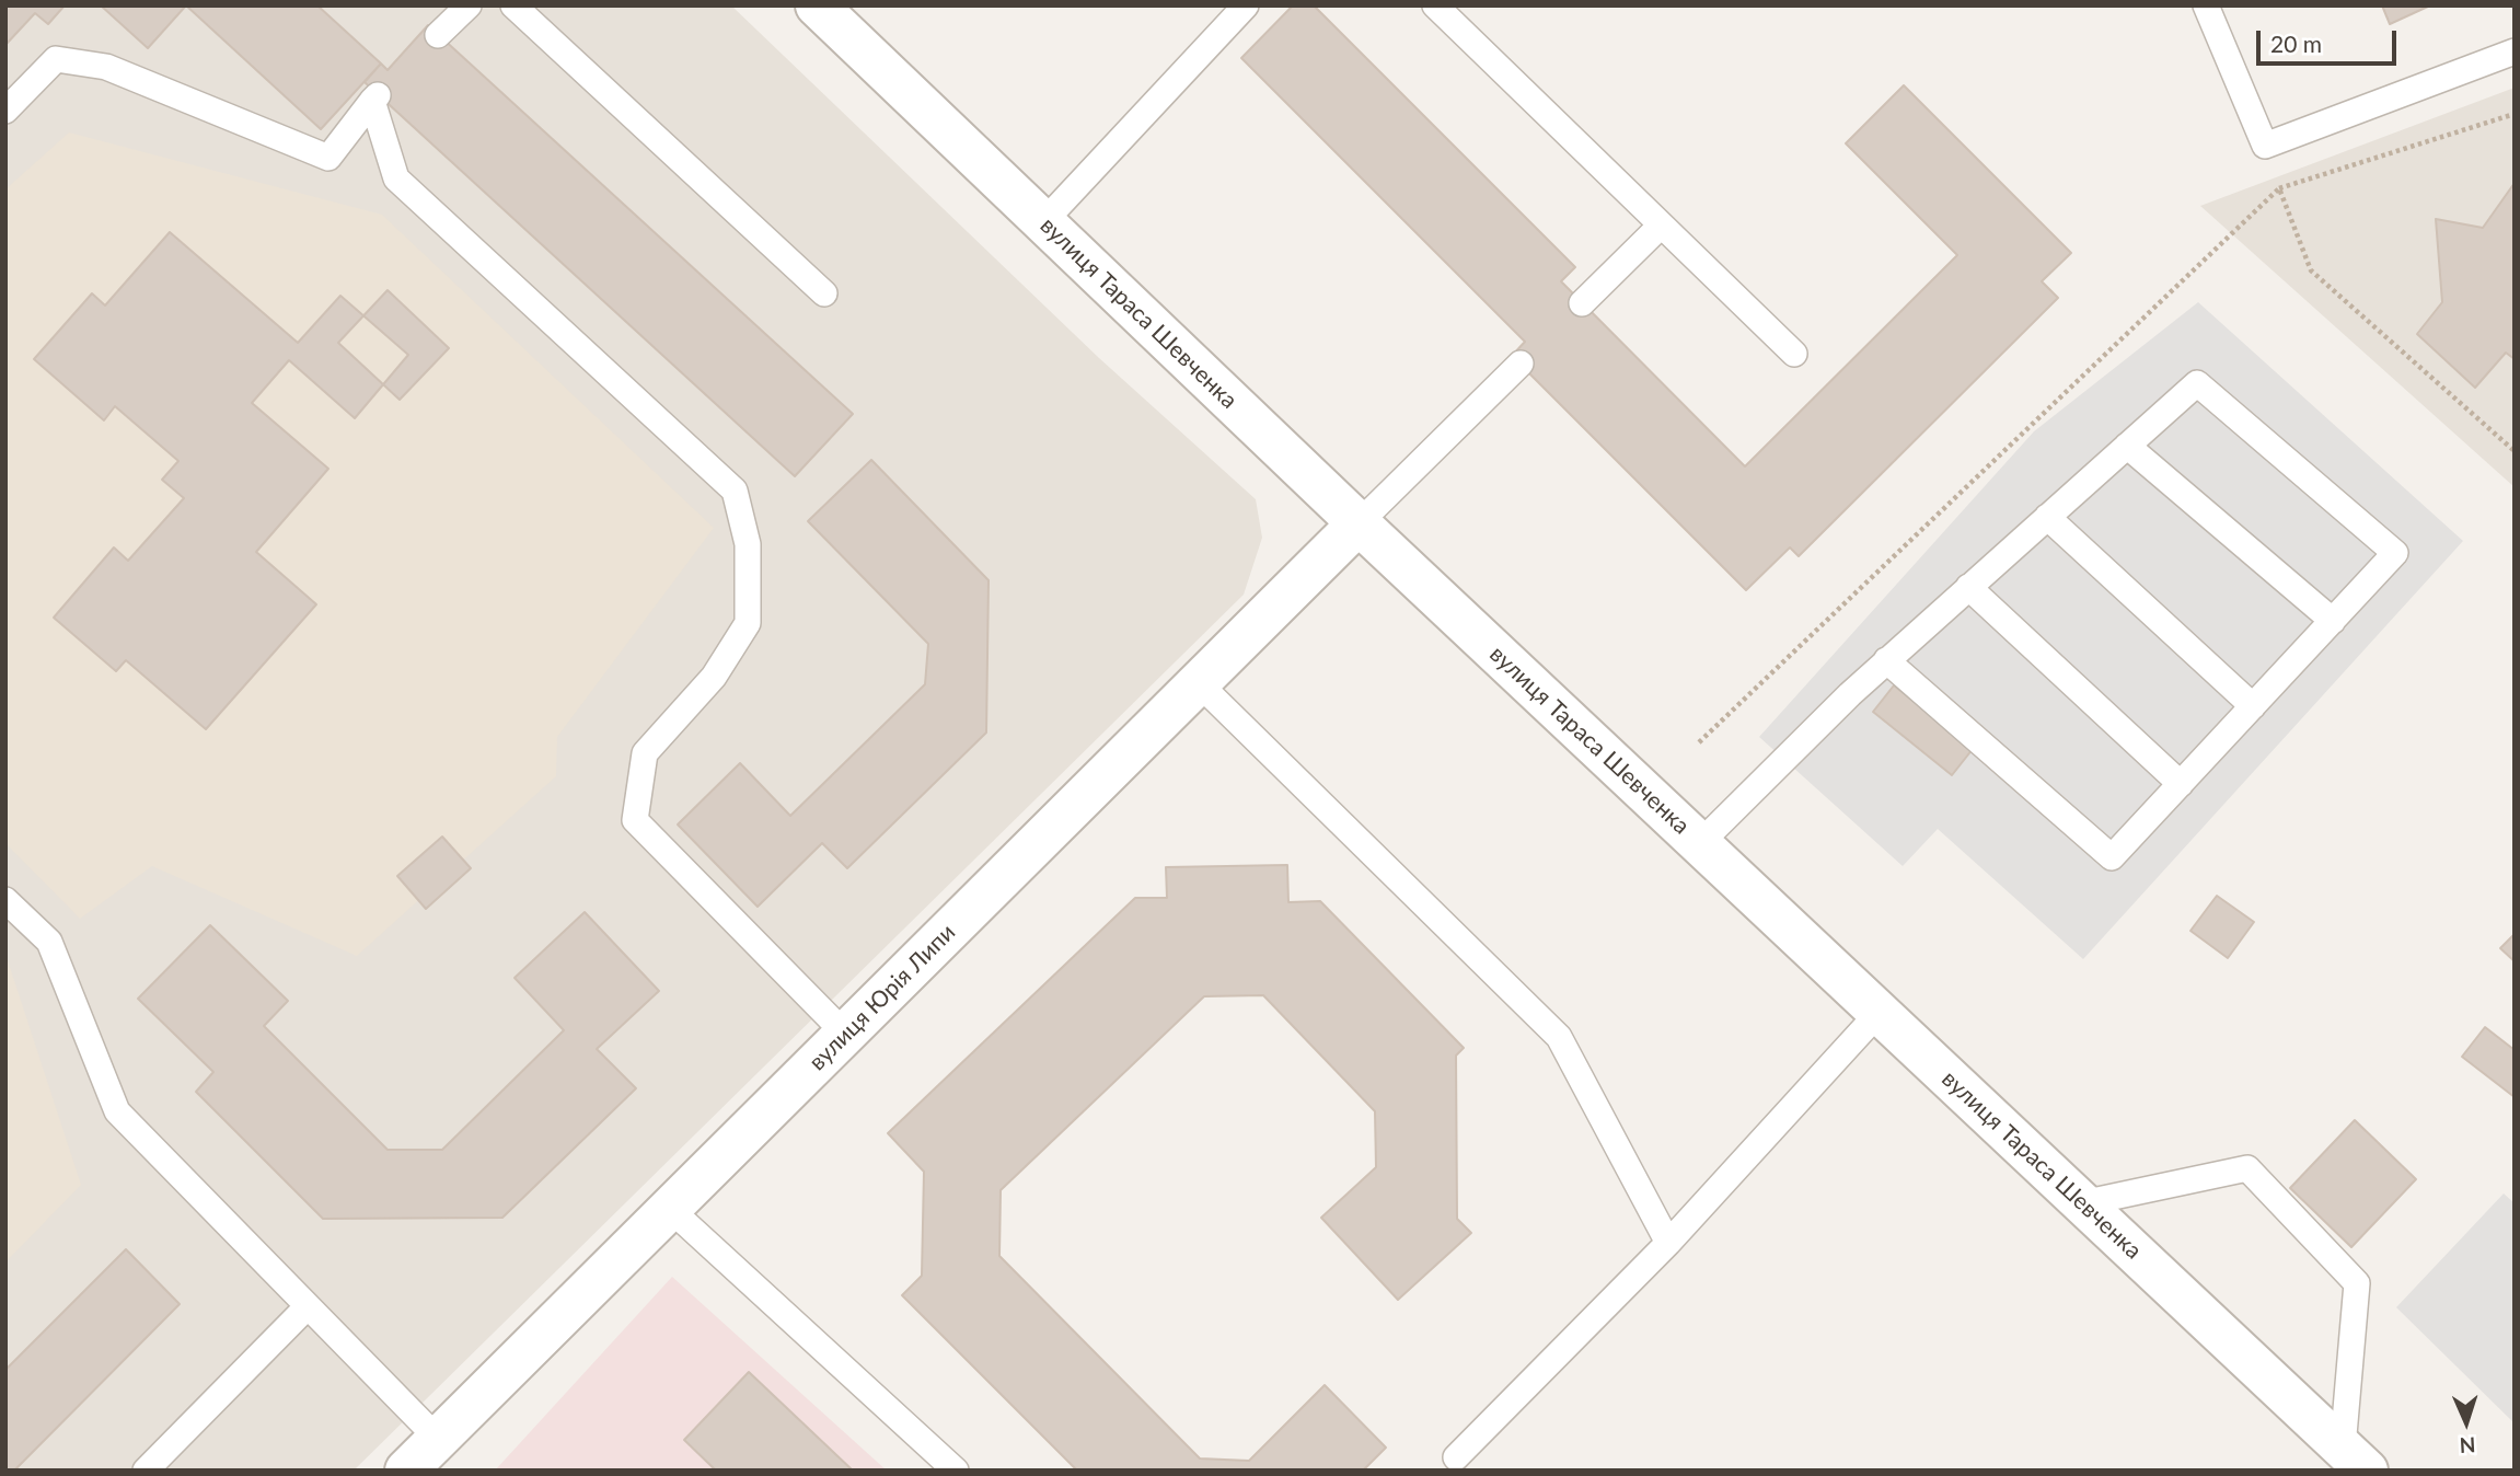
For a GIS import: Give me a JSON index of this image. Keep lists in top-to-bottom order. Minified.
{"streets":{"street":["вулиця Тараса Шевченка","вулиця Юрія Липи"]},"crossings":[["вулиця Тараса Шевченка","вулиця Юрія Липи"]],"scale_bar":"20 m","north":"bottom"}
